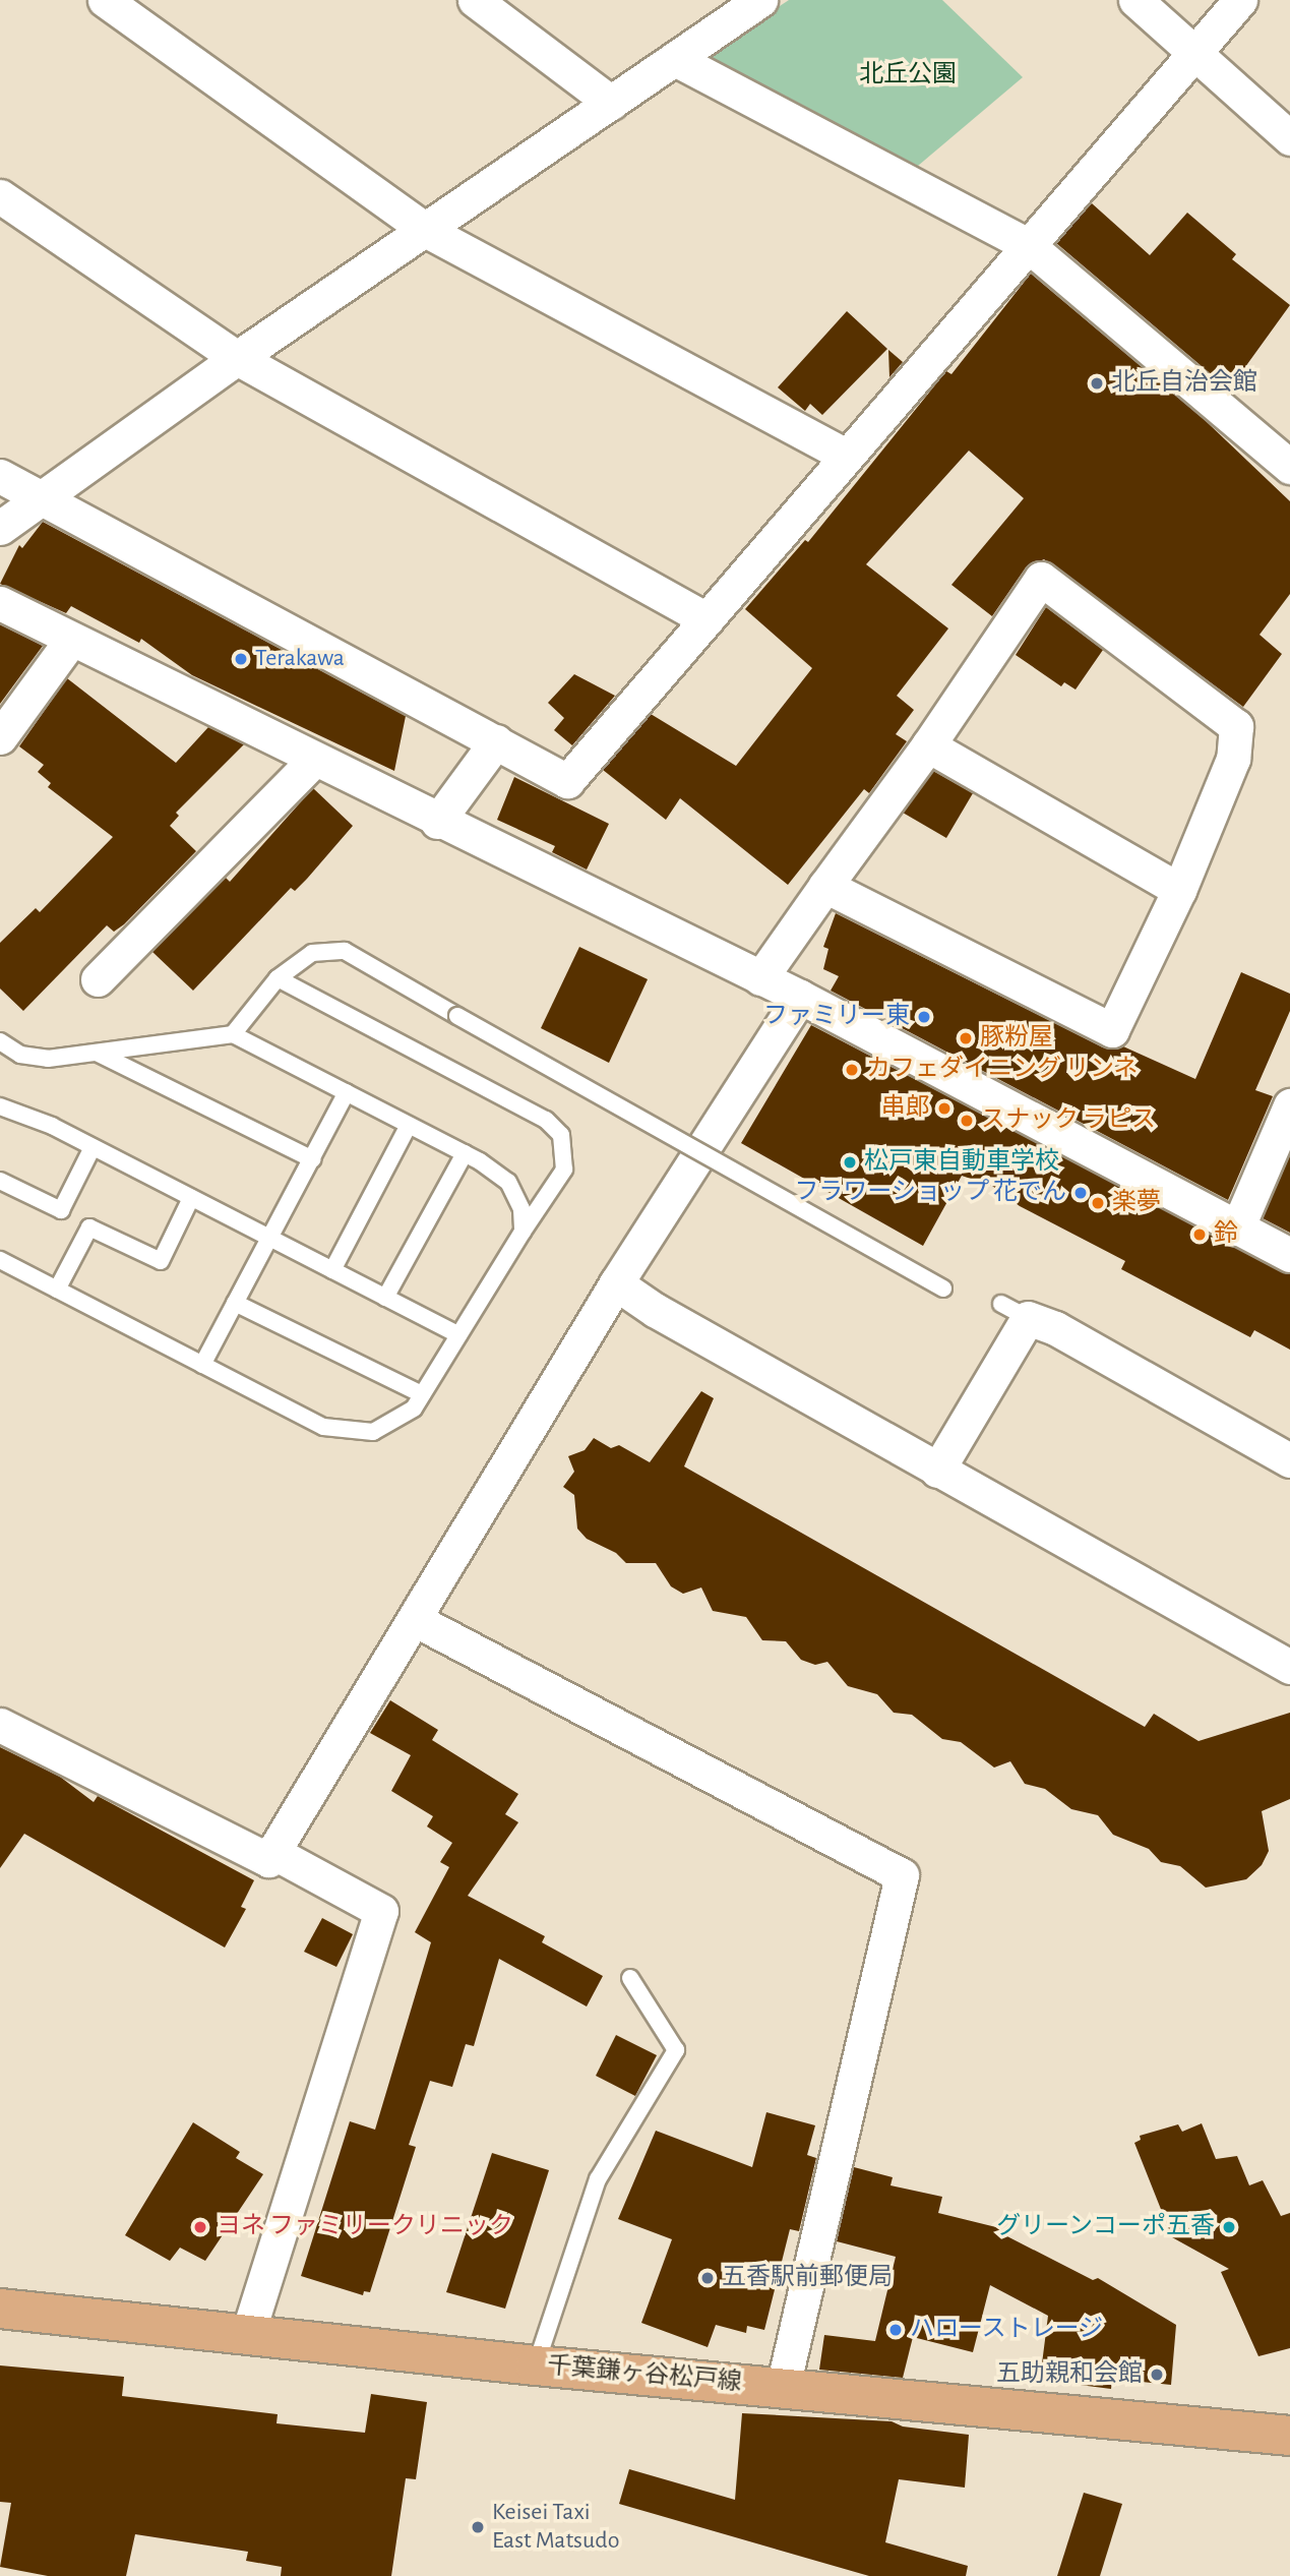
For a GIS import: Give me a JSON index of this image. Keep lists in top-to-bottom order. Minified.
{"streets":{"main road":["千葉鎌ヶ谷松戸線"]},"parks":["北丘公園"],"places":["北丘自治会館","Terakawa","ファミリー東","豚粉屋","カフェダイニング リンネ","串郎","スナック ラピス","松戸東自動車学校","フラワーショップ 花でん","楽夢","鈴","ヨネ ファミリークリニック","グリーンコーポ五香","五香駅前郵便局","ハローストレージ","五助親和会館","Keisei Taxi East Matsudo"]}
